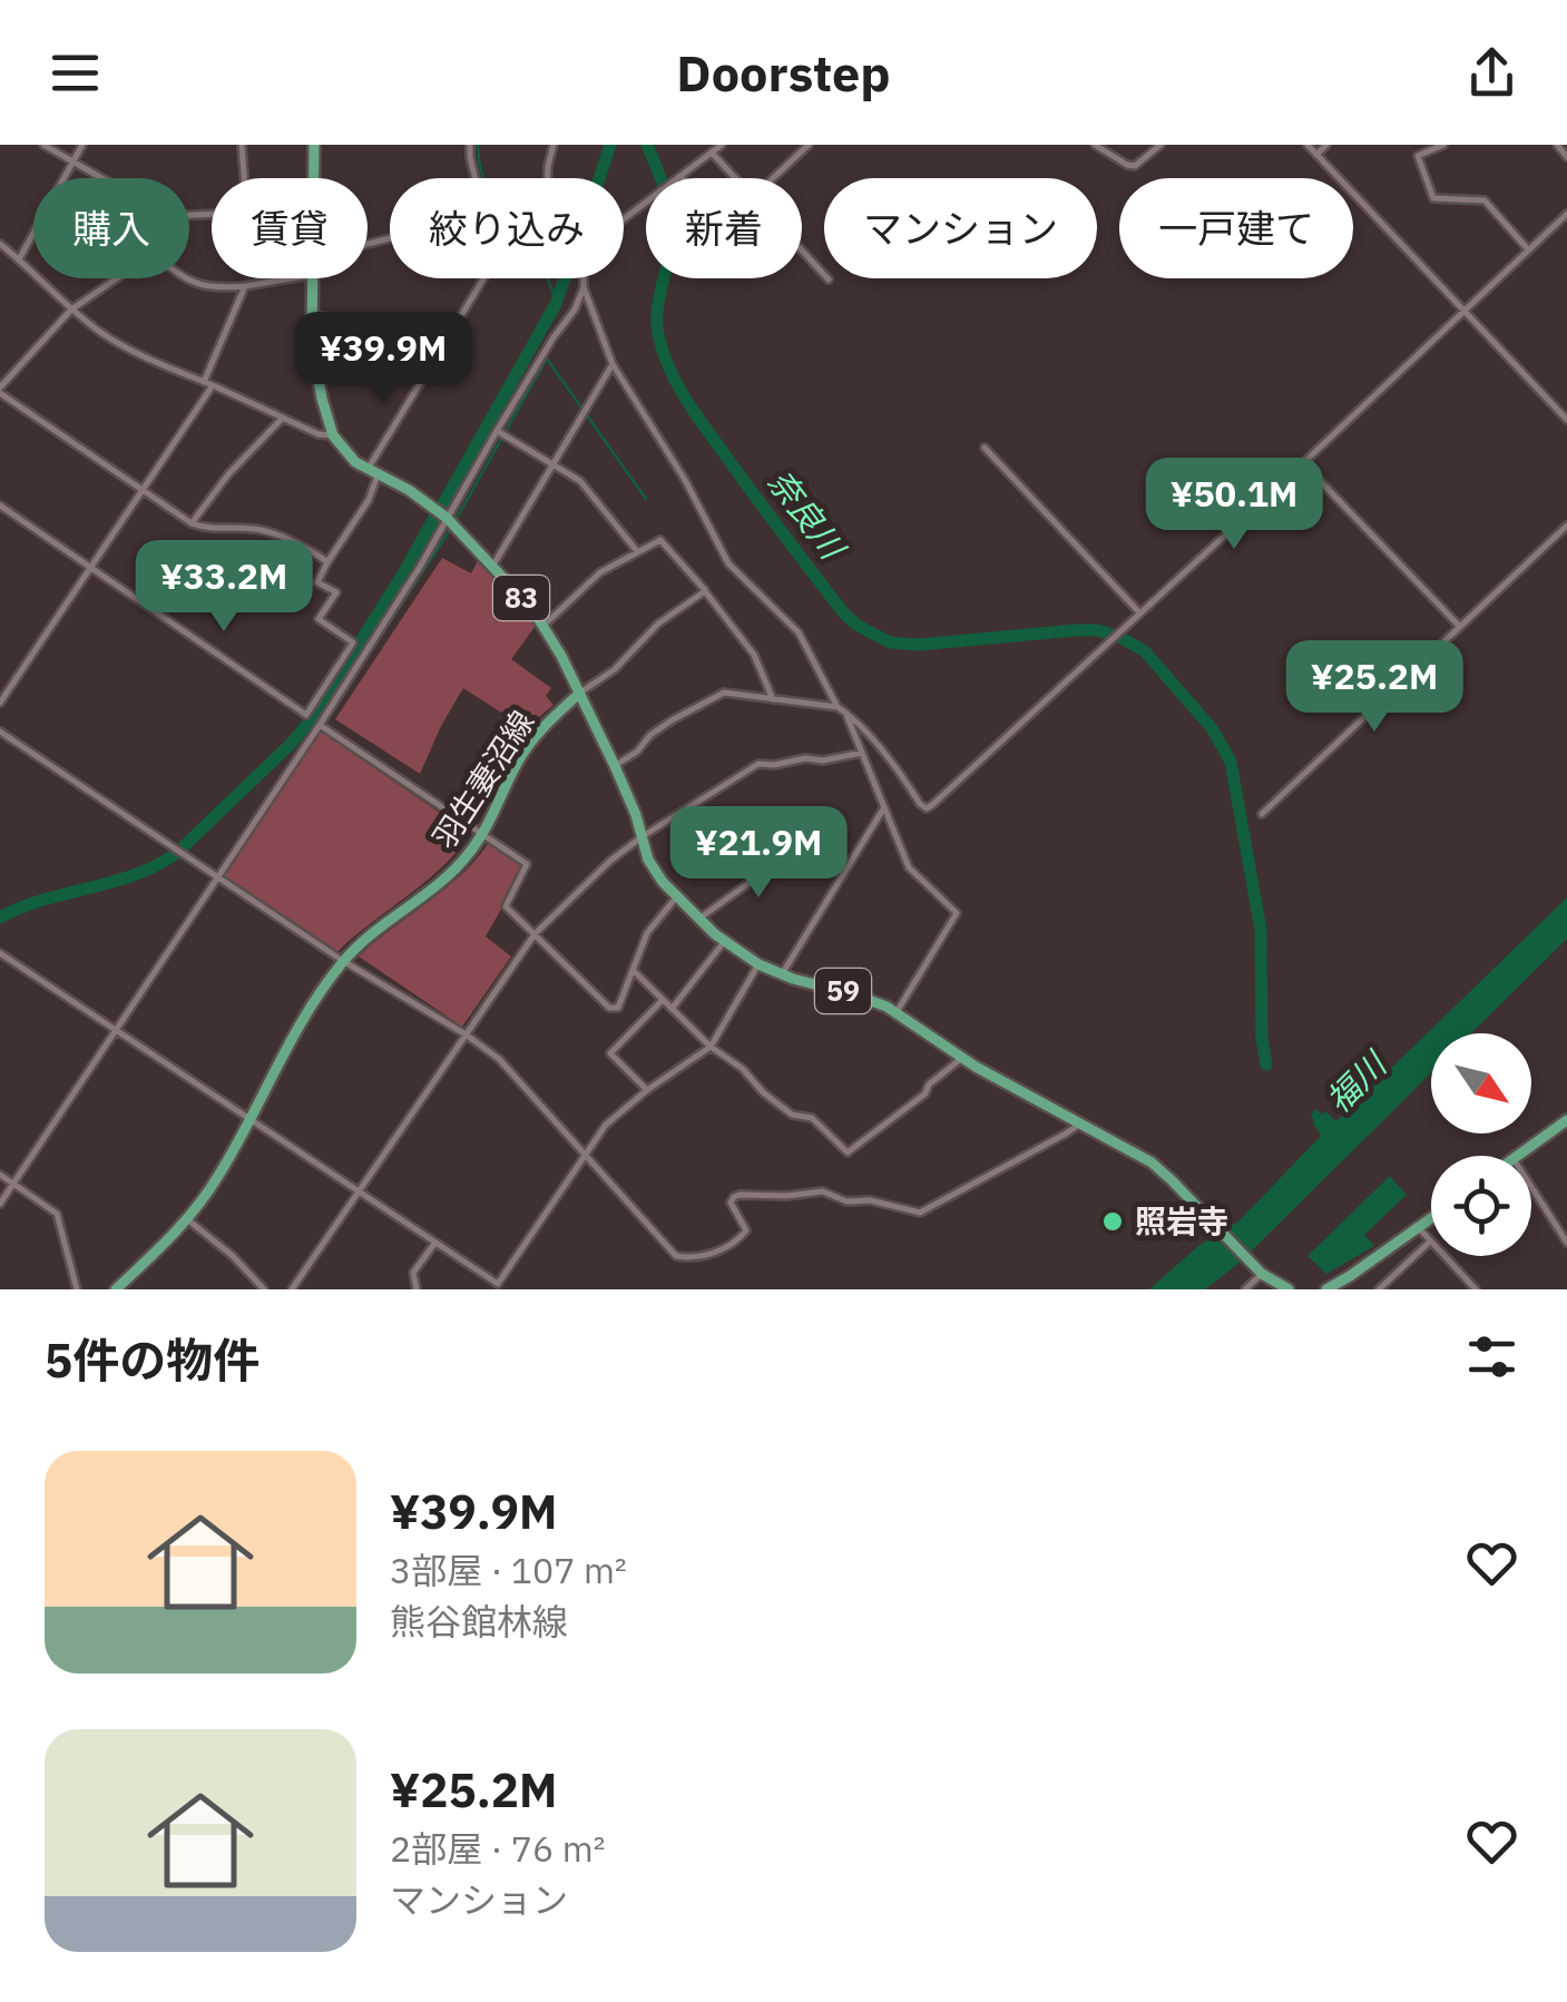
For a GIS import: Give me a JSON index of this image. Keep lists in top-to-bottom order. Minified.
{"streets":{"main road":["83","羽生妻沼線","59"]},"crossings":[["83","羽生妻沼線"],["83","59"],["羽生妻沼線","59"]],"water":["奈良川","福川"],"places":["照岩寺"],"north":"bottom right","page":{"header":"Doorstep","chip":["購入","賃貸","絞り込み","新着","マンション","一戸建て"],"price":["¥39.9M","¥50.1M","¥33.2M","¥25.2M","¥21.9M"],"heading":"5件の物件","list":[{"name":"¥39.9M","note":"3部屋 · 107 m² · 熊谷館林線"},{"name":"¥25.2M","note":"2部屋 · 76 m² · マンション"}]}}
